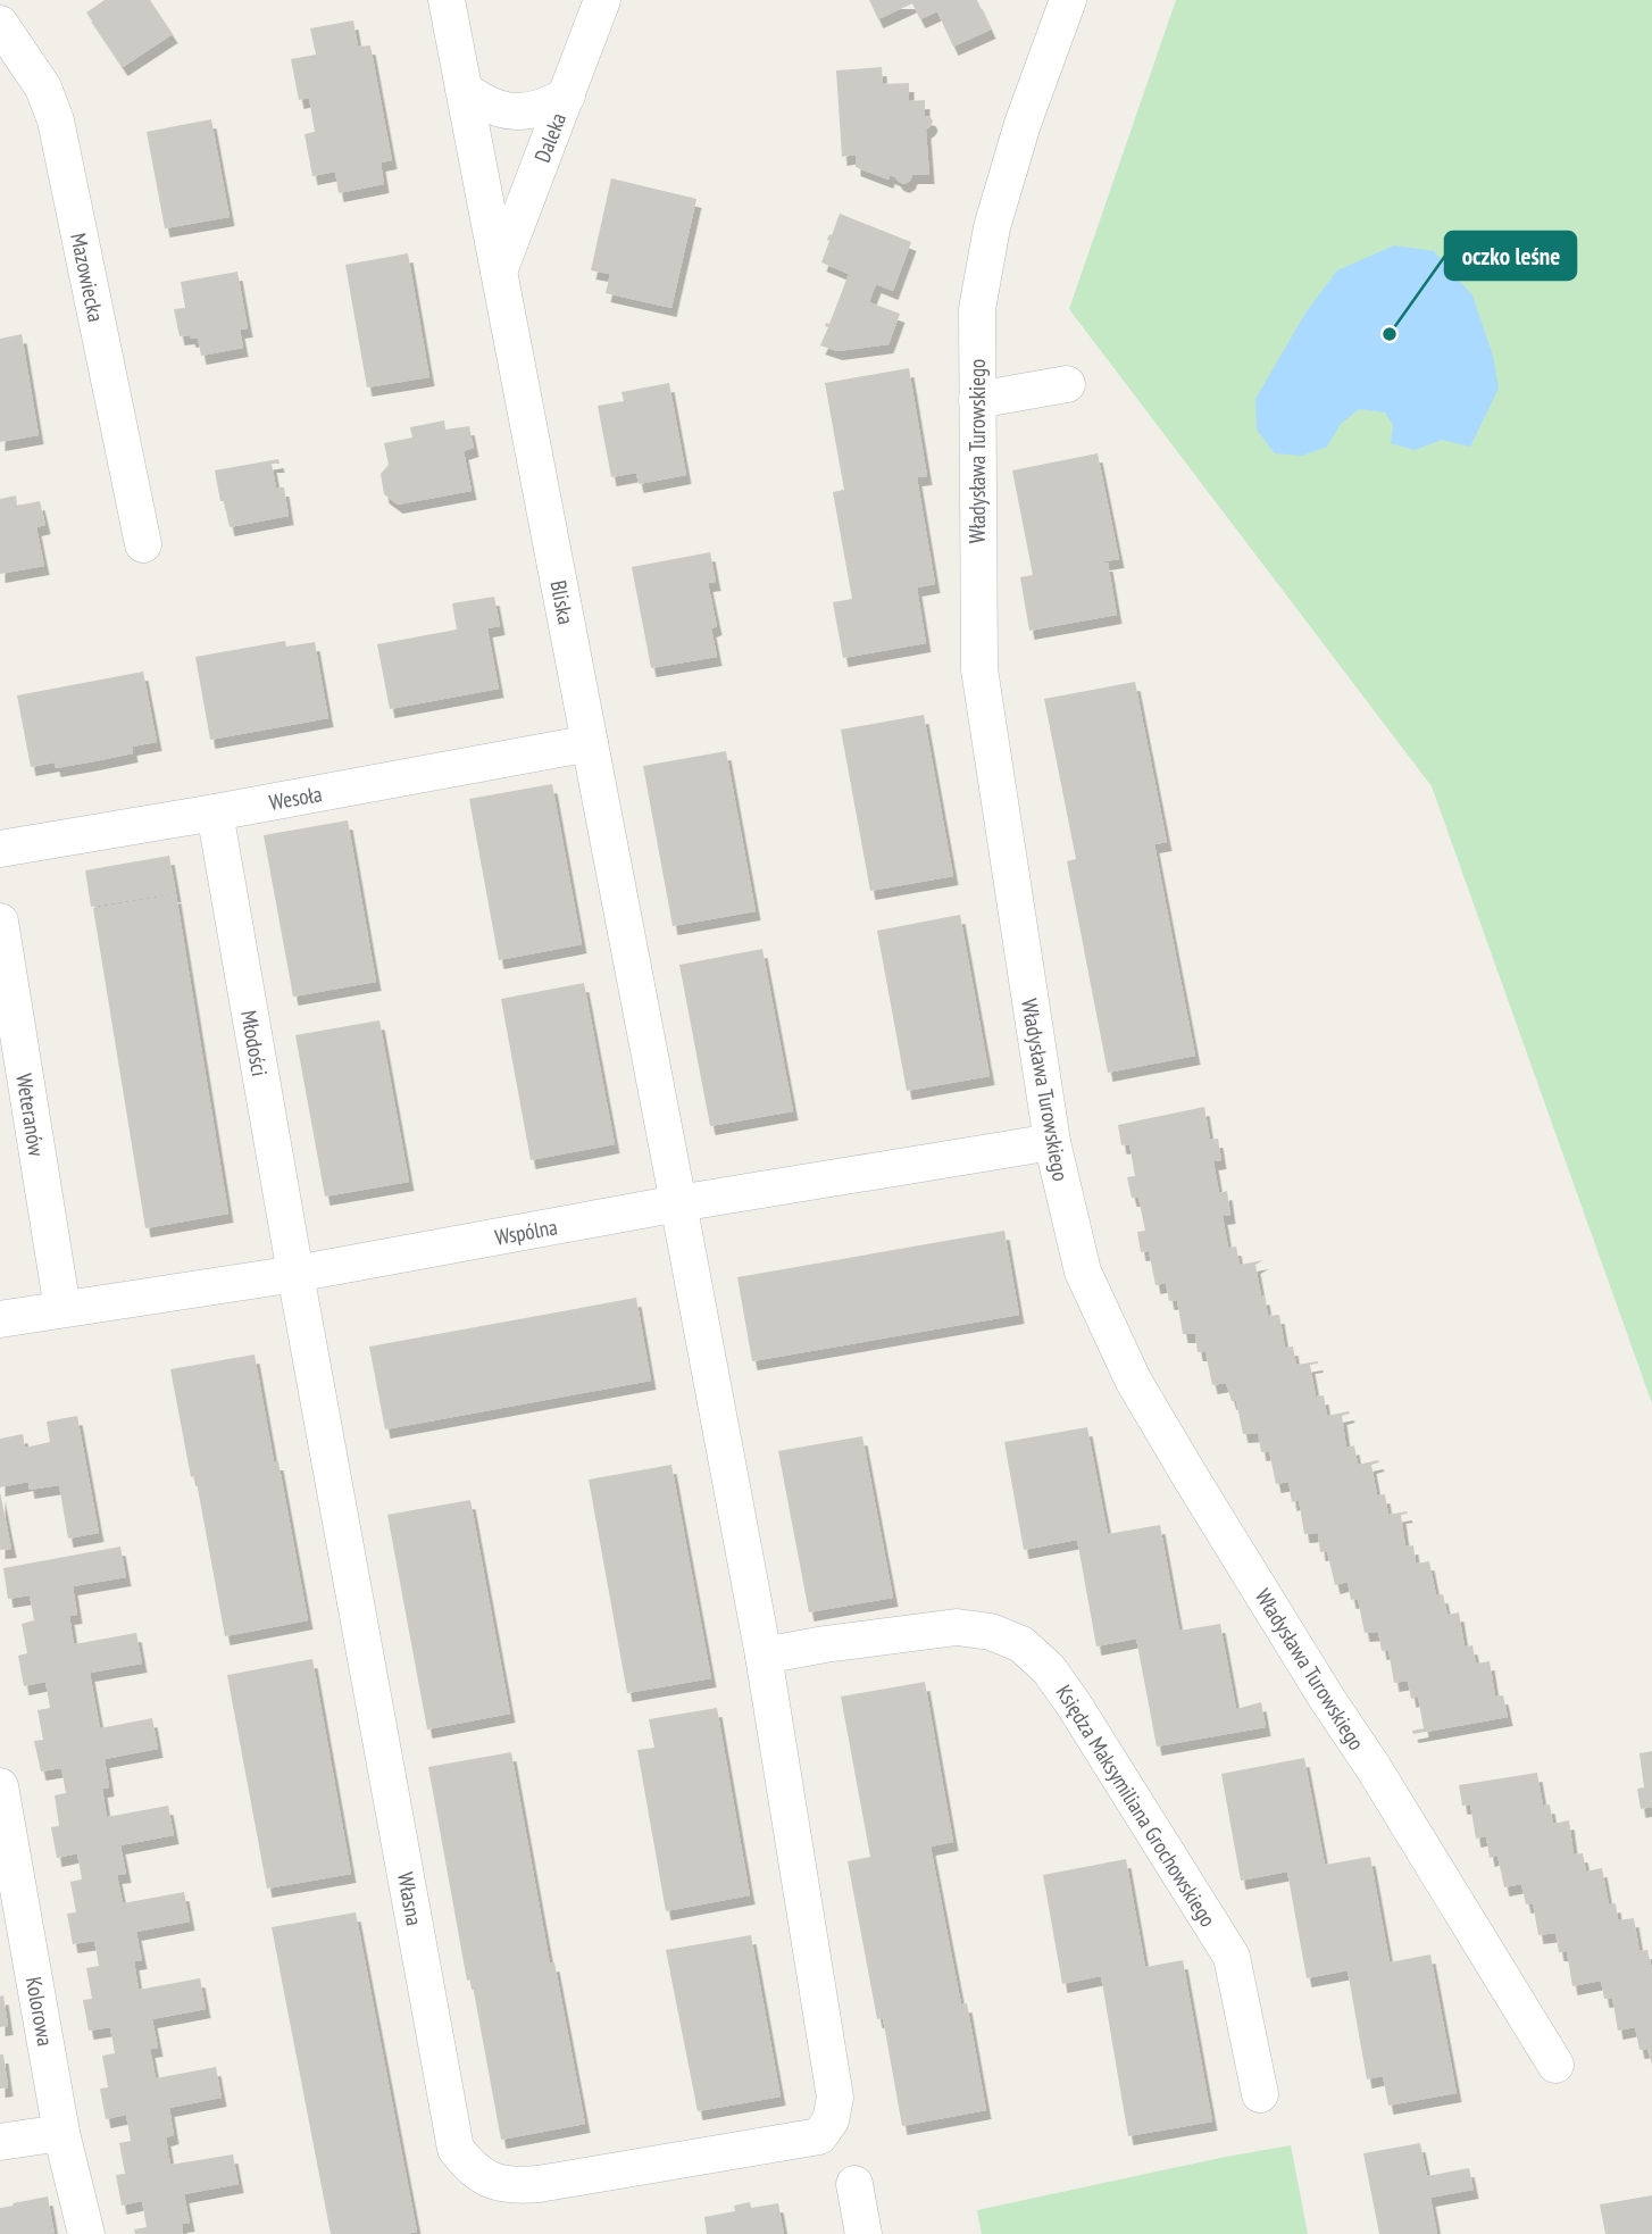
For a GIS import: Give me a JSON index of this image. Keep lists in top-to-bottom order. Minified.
{"streets":{"street":["Daleka","Mazowiecka","Władysława Turowskiego","Bliska","Wesoła","Młodości","Weteranów","Wspólna","Księdza Maksymiliana Grochowskiego","Własna","Kolorowa"]},"crossings":[["Daleka","Bliska"],["Władysława Turowskiego","Wspólna"],["Bliska","Wesoła"],["Bliska","Wspólna"],["Wesoła","Młodości"],["Młodości","Wspólna"],["Młodości","Własna"],["Weteranów","Wspólna"],["Wspólna","Własna"],["Księdza Maksymiliana Grochowskiego","Własna"]],"places":["oczko leśne"]}
